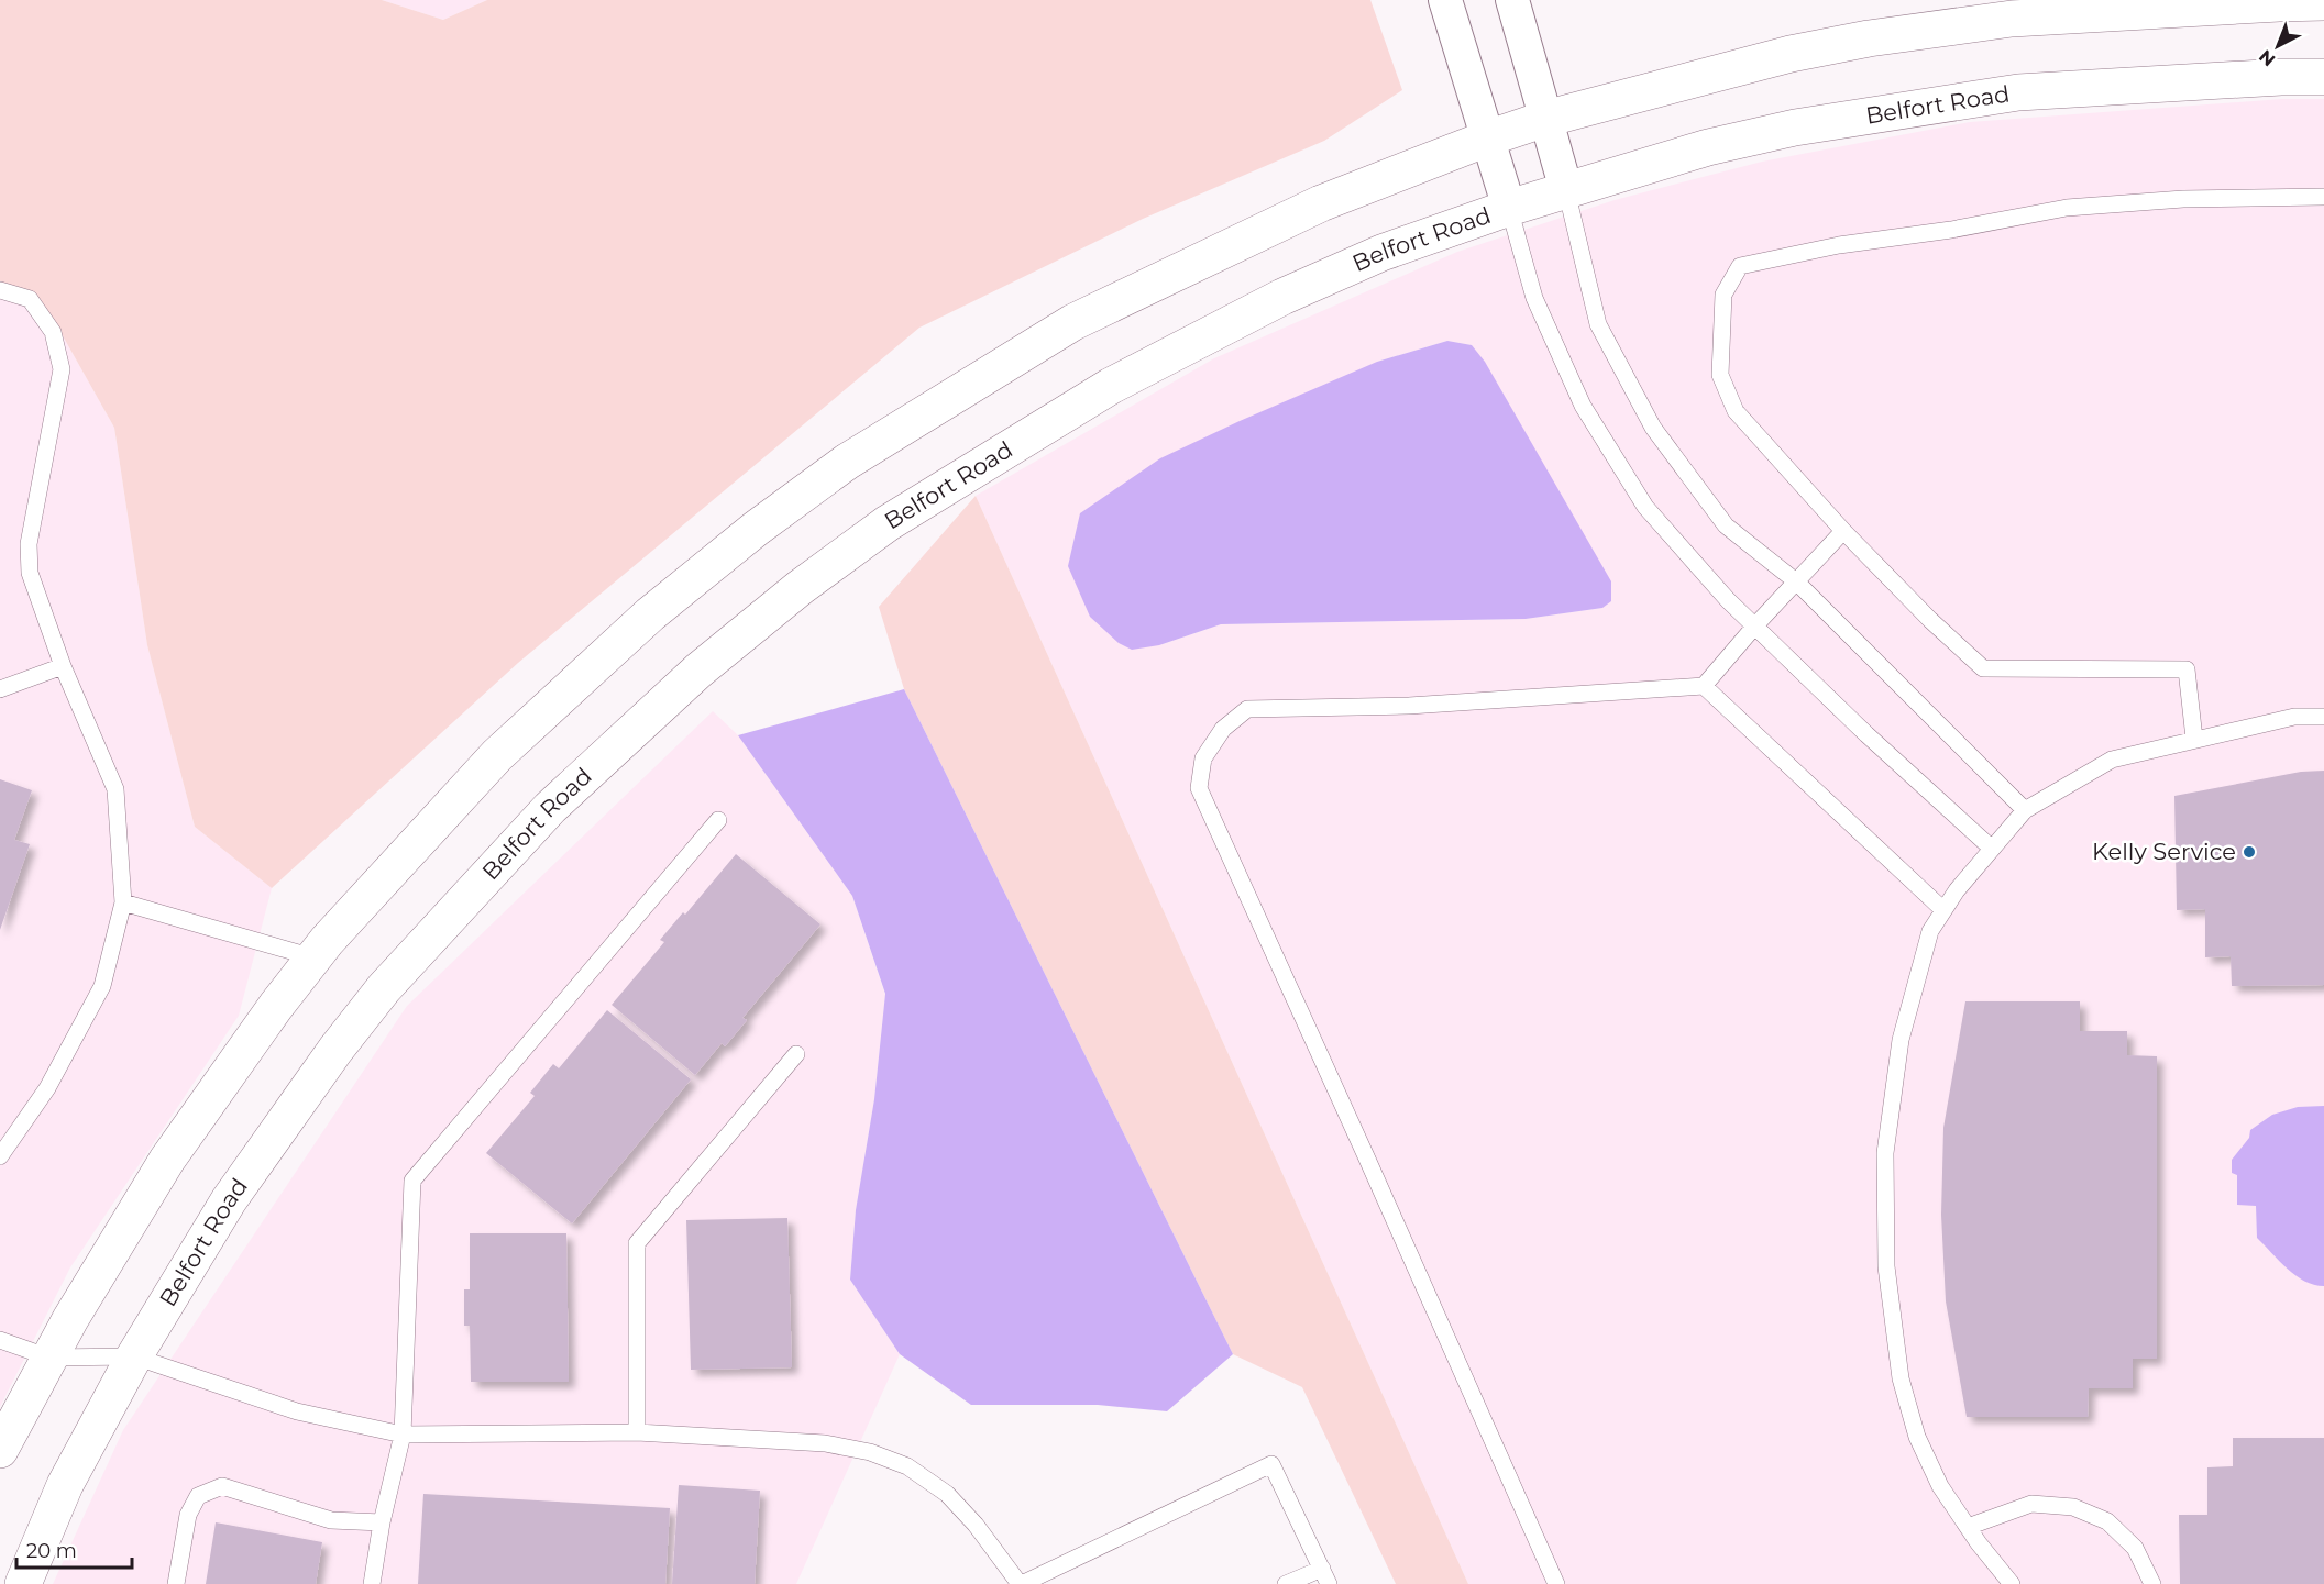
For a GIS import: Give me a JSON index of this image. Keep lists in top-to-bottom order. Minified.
{"streets":{"street":["Belfort Road"]},"places":["Kelly Service"],"scale_bar":"20 m","north":"bottom left"}
